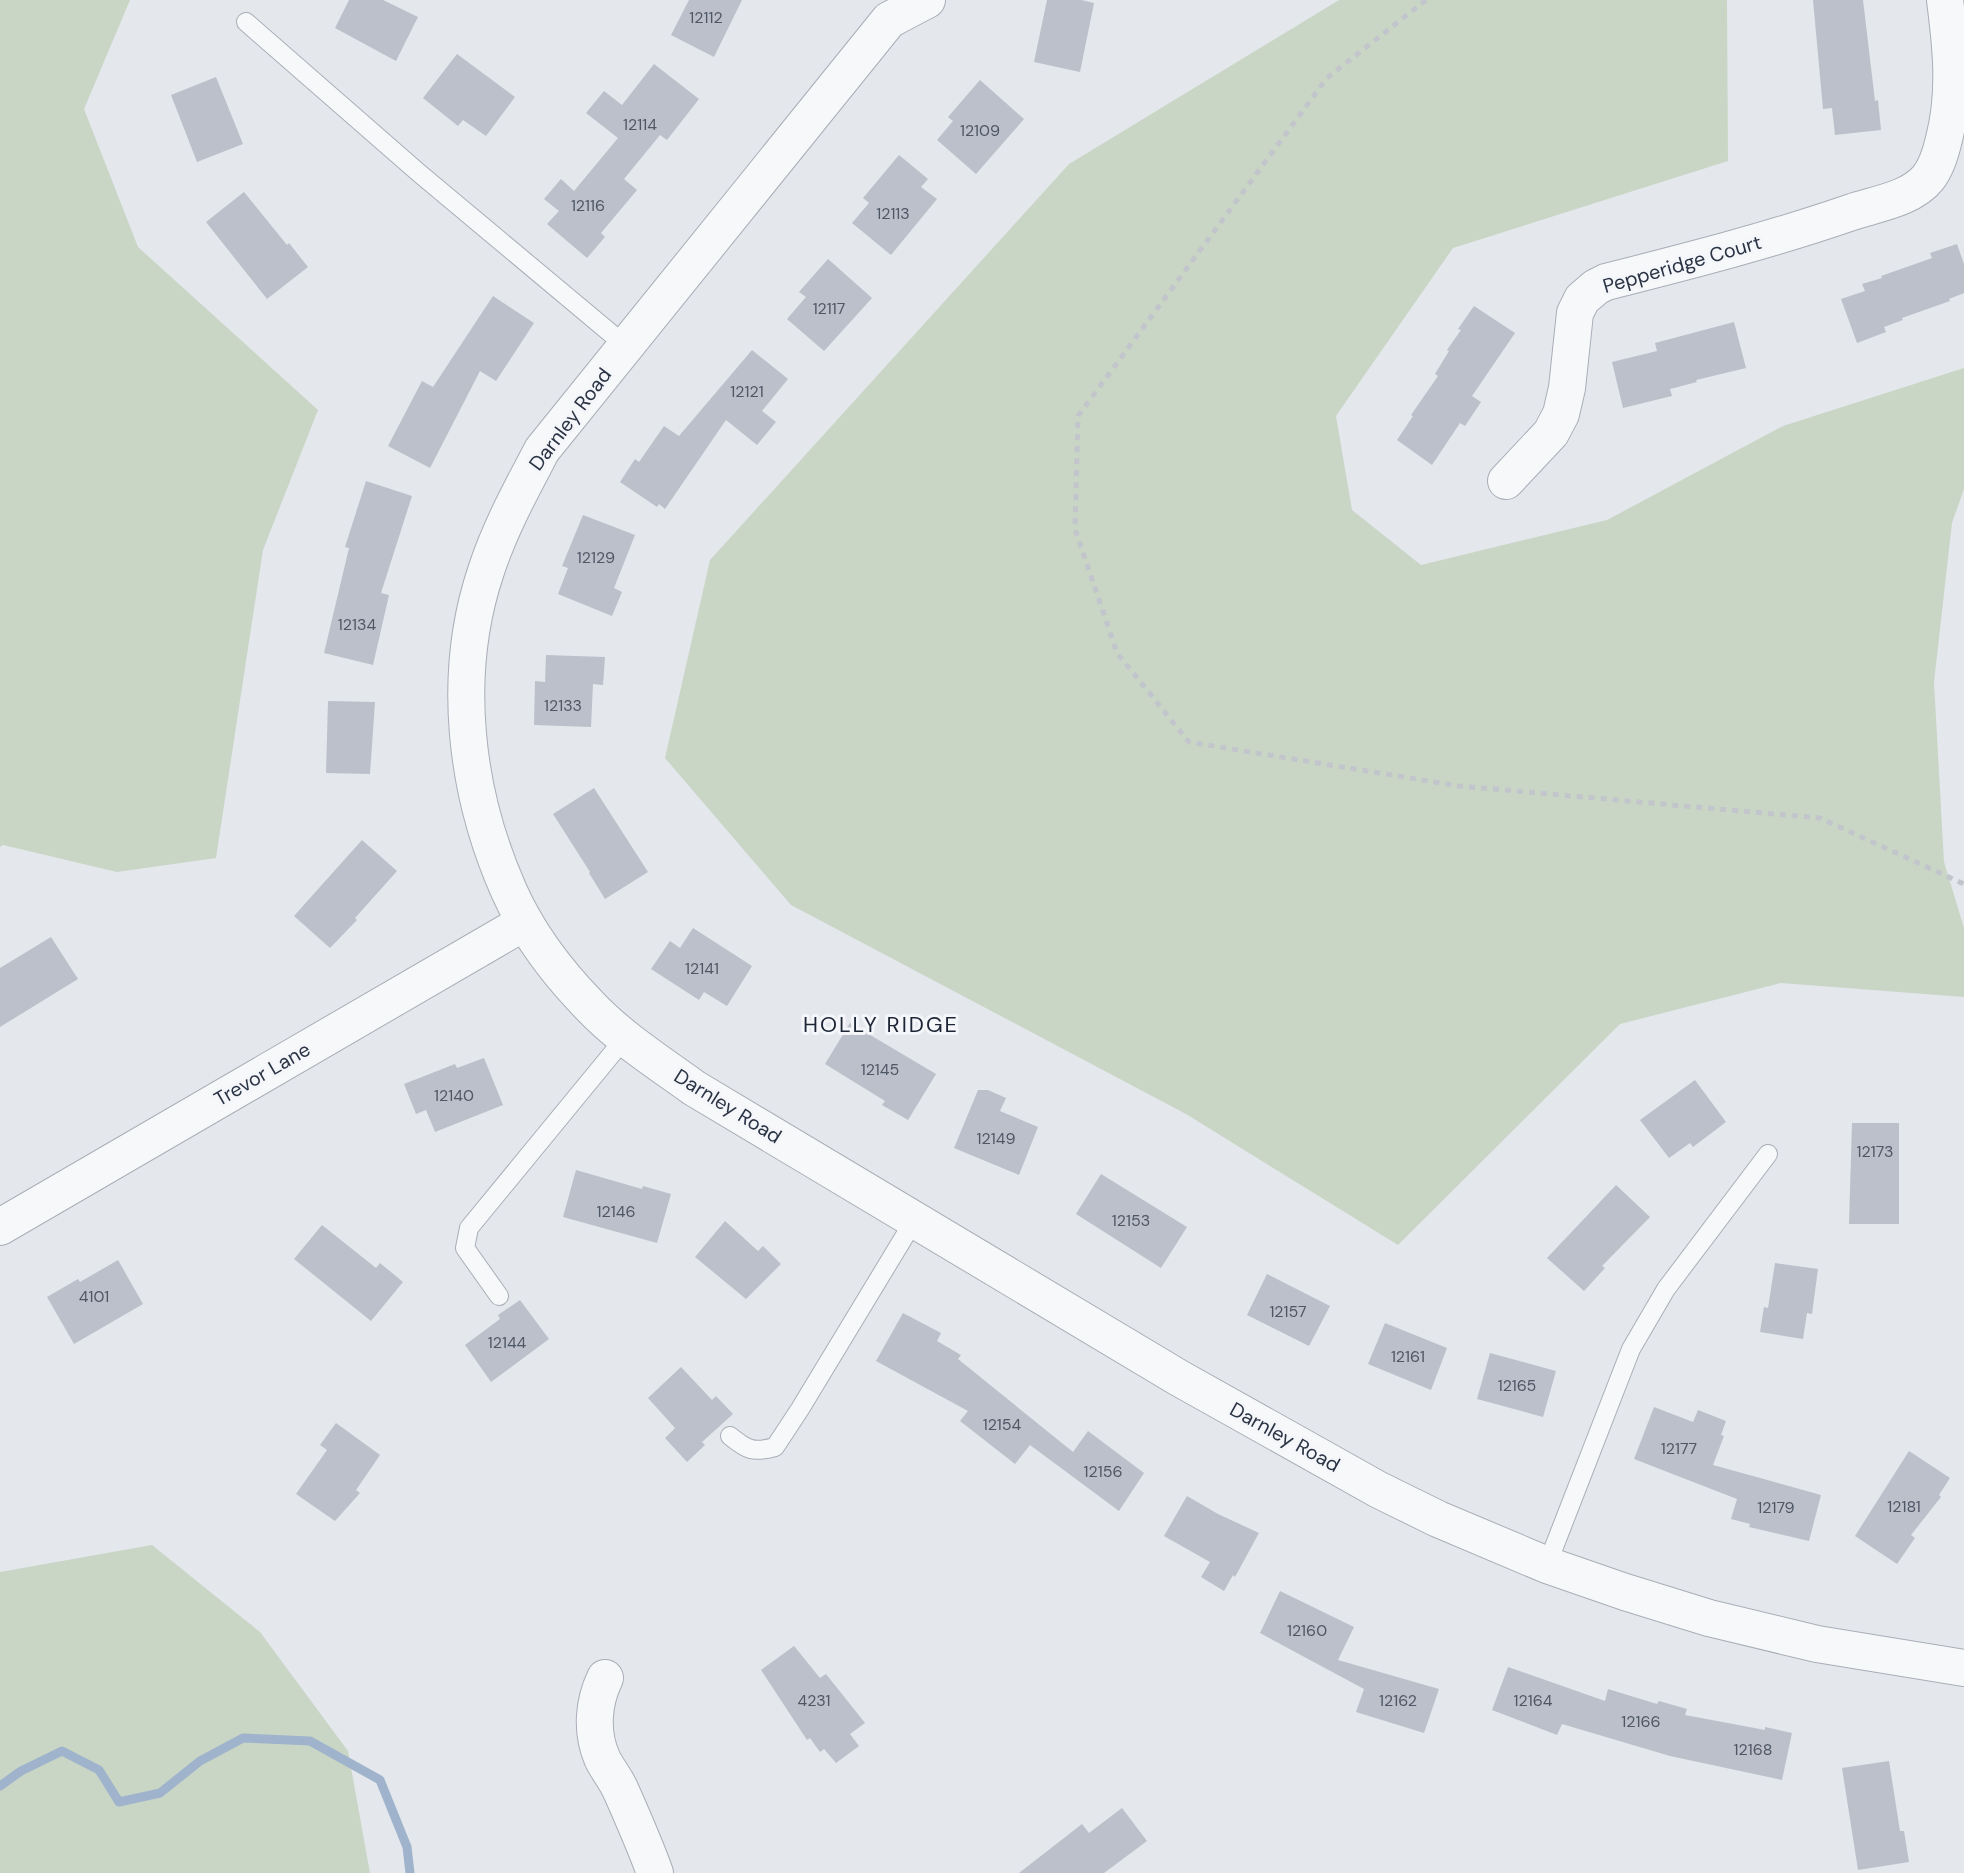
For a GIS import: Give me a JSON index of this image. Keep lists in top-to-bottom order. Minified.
{"streets":{"street":["Pepperidge Court","Darnley Road","Trevor Lane"]},"crossings":[["Darnley Road","Trevor Lane"]],"districts":["HOLLY RIDGE"],"house_numbers":["12112","12114","12109","12116","12113","12117","12121","12129","12134","12133","12141","12145","12140","12149","12173","12146","12153","4101","12157","12144","12161","12165","12154","12177","12156","12181","12179","12160","4231","12162","12164","12166","12168"]}
